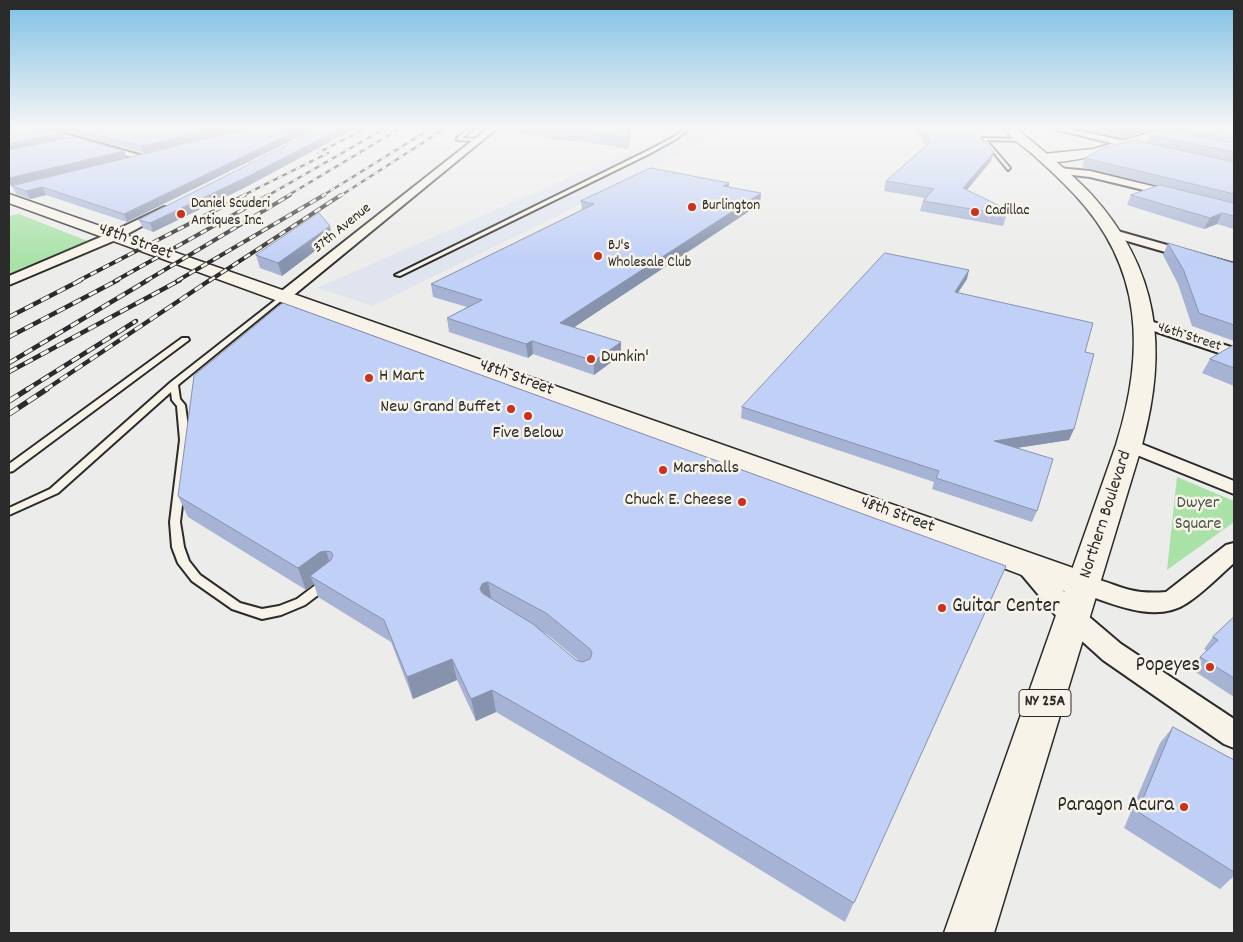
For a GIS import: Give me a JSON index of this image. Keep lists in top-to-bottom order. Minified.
{"streets":{"street":["37th Avenue","48th Street","46th Street","Northern Boulevard","NY 25A"]},"crossings":[["37th Avenue","48th Street"],["48th Street","Northern Boulevard"],["46th Street","Northern Boulevard"]],"parks":["Dwyer Square"],"places":["Burlington","Cadillac","Daniel Scuderi Antiques Inc.","BJ's Wholesale Club","Dunkin'","H Mart","New Grand Buffet","Five Below","Marshalls","Chuck E. Cheese","Guitar Center","Popeyes","Paragon Acura"]}
